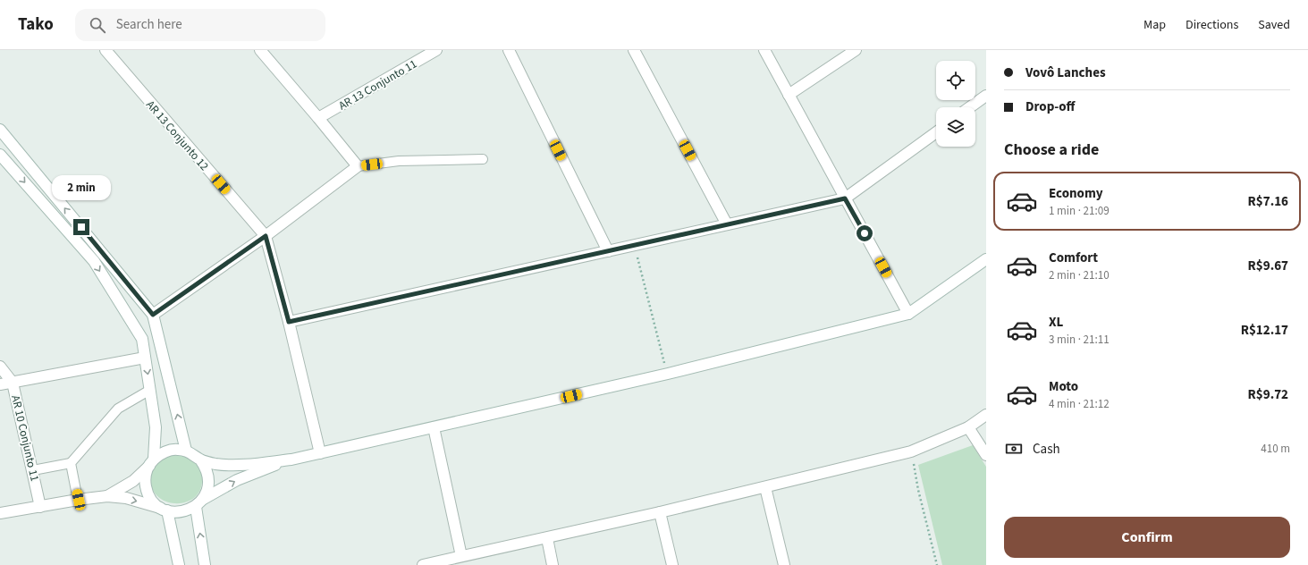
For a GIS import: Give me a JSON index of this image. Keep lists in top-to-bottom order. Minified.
{"streets":{"street":["AR 13 Conjunto 11","AR 13 Conjunto 12","AR 10 Conjunto 11"]},"page":{"header":"Tako","search":"Search here","nav":["Map","Directions","Saved"],"banner":["Vovô Lanches","Drop-off"],"heading":"Choose a ride","list":[{"name":"Economy","note":"1 min · 21:09","value":"R$7.16"},{"name":"Comfort","note":"2 min · 21:10","value":"R$9.67"},{"name":"XL","note":"3 min · 21:11","value":"R$12.17"},{"name":"Moto","note":"4 min · 21:12","value":"R$9.72"}],"bubble":"2 min","pay":["Cash","410 m"],"buttons":"Confirm"}}
